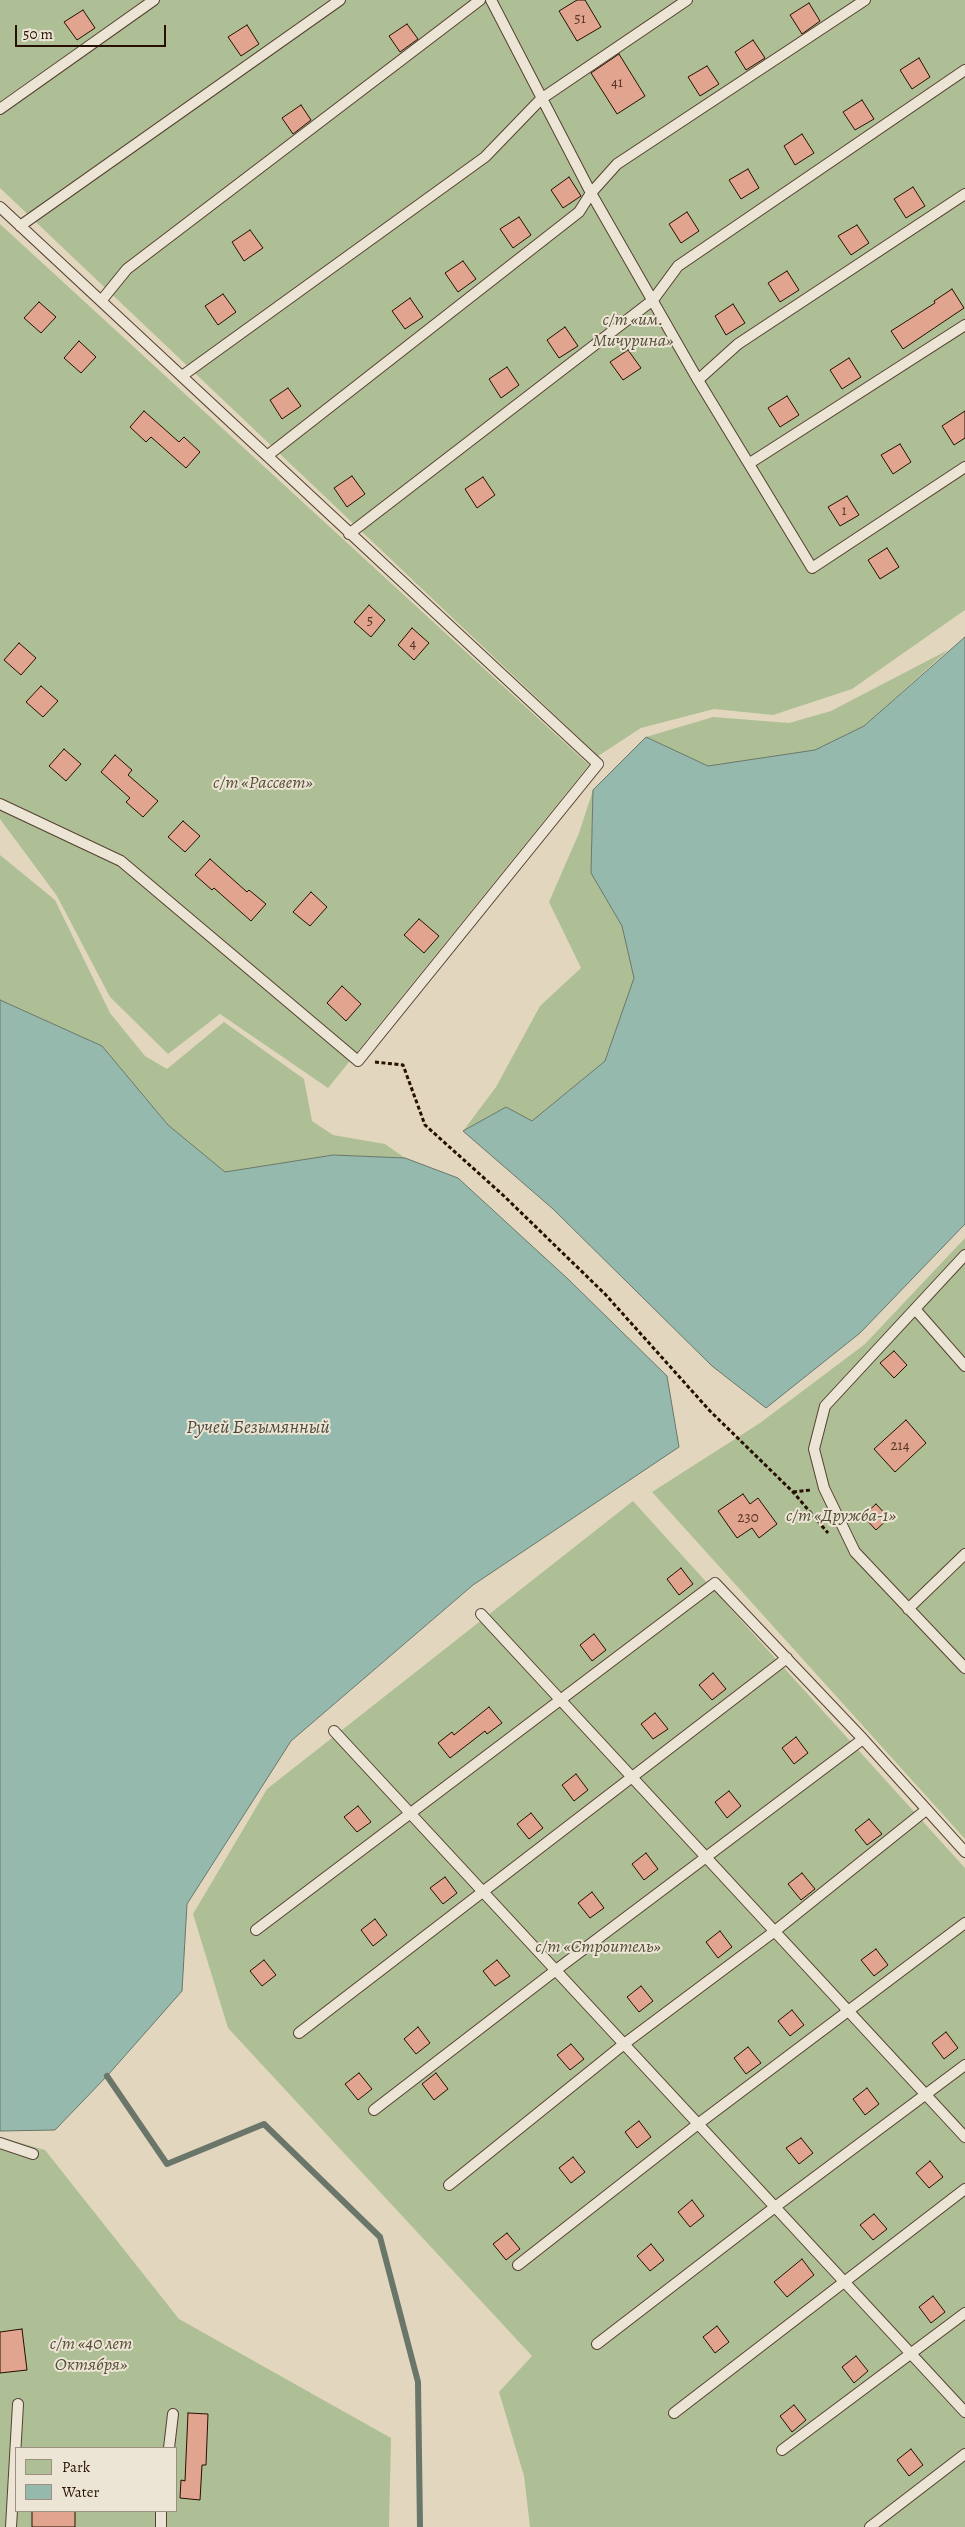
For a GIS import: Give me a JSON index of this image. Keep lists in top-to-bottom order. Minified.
{"water":["Ручей Безымянный"],"parks":["с/т «им. Мичурина»","с/т «Рассвет»","с/т «Дружба-1»","с/т «Строитель»","с/т «40 лет Октября»"],"house_numbers":["51","41","1","5","4","214","230"],"legend":["Park","Water"],"scale_bar":"50 m"}
